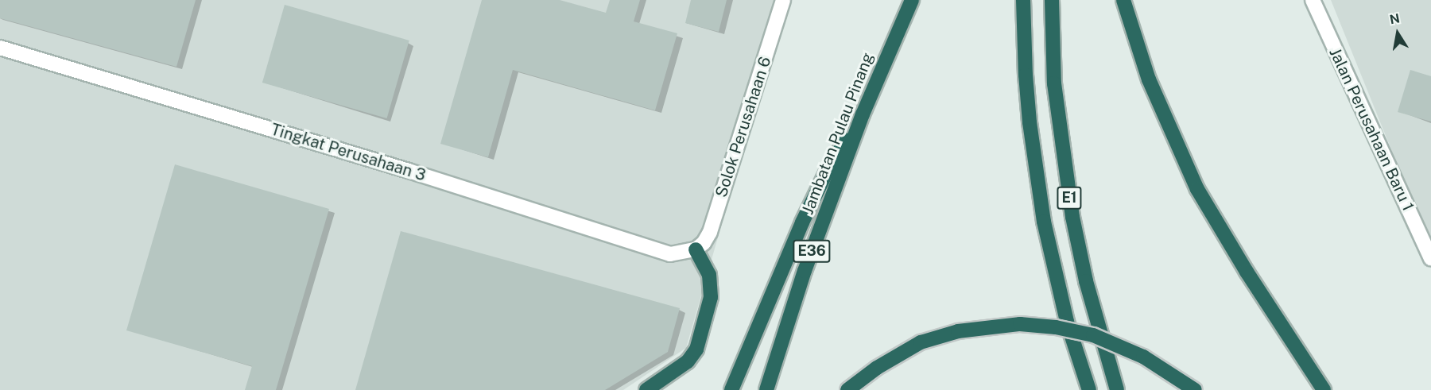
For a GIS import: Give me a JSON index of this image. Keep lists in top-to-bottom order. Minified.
{"streets":{"highway":["Jambatan Pulau Pinang","E1","E36"],"street":["Solok Perusahaan 6","Jalan Perusahaan Baru 1","Tingkat Perusahaan 3"]},"crossings":[["Solok Perusahaan 6","Tingkat Perusahaan 3"]],"north":"top"}
